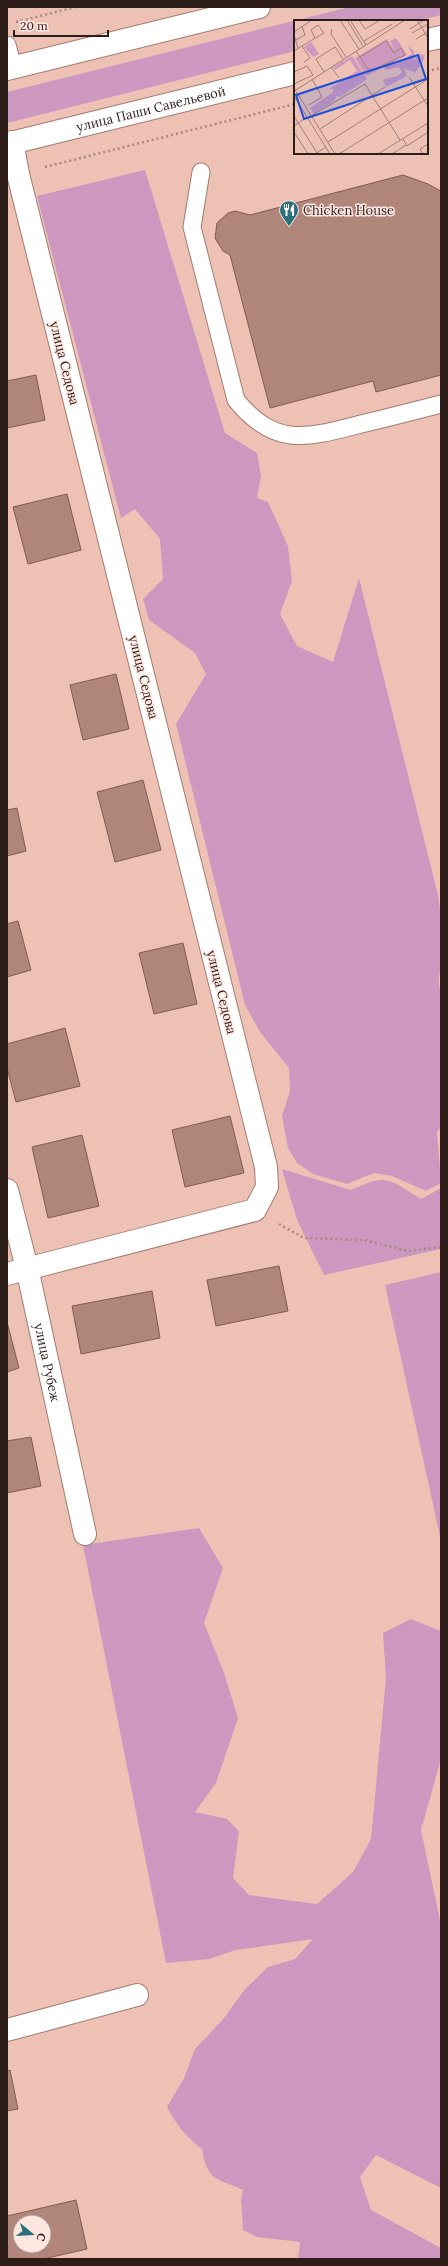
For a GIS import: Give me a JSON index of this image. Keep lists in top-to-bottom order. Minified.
{"streets":{"street":["улица Паши Савельевой","улица Седова","улица Рубеж"]},"crossings":[["улица Паши Савельевой","улица Седова"]],"places":{"restaurant":["Chicken House"]},"scale_bar":"20 m","north":"right"}
